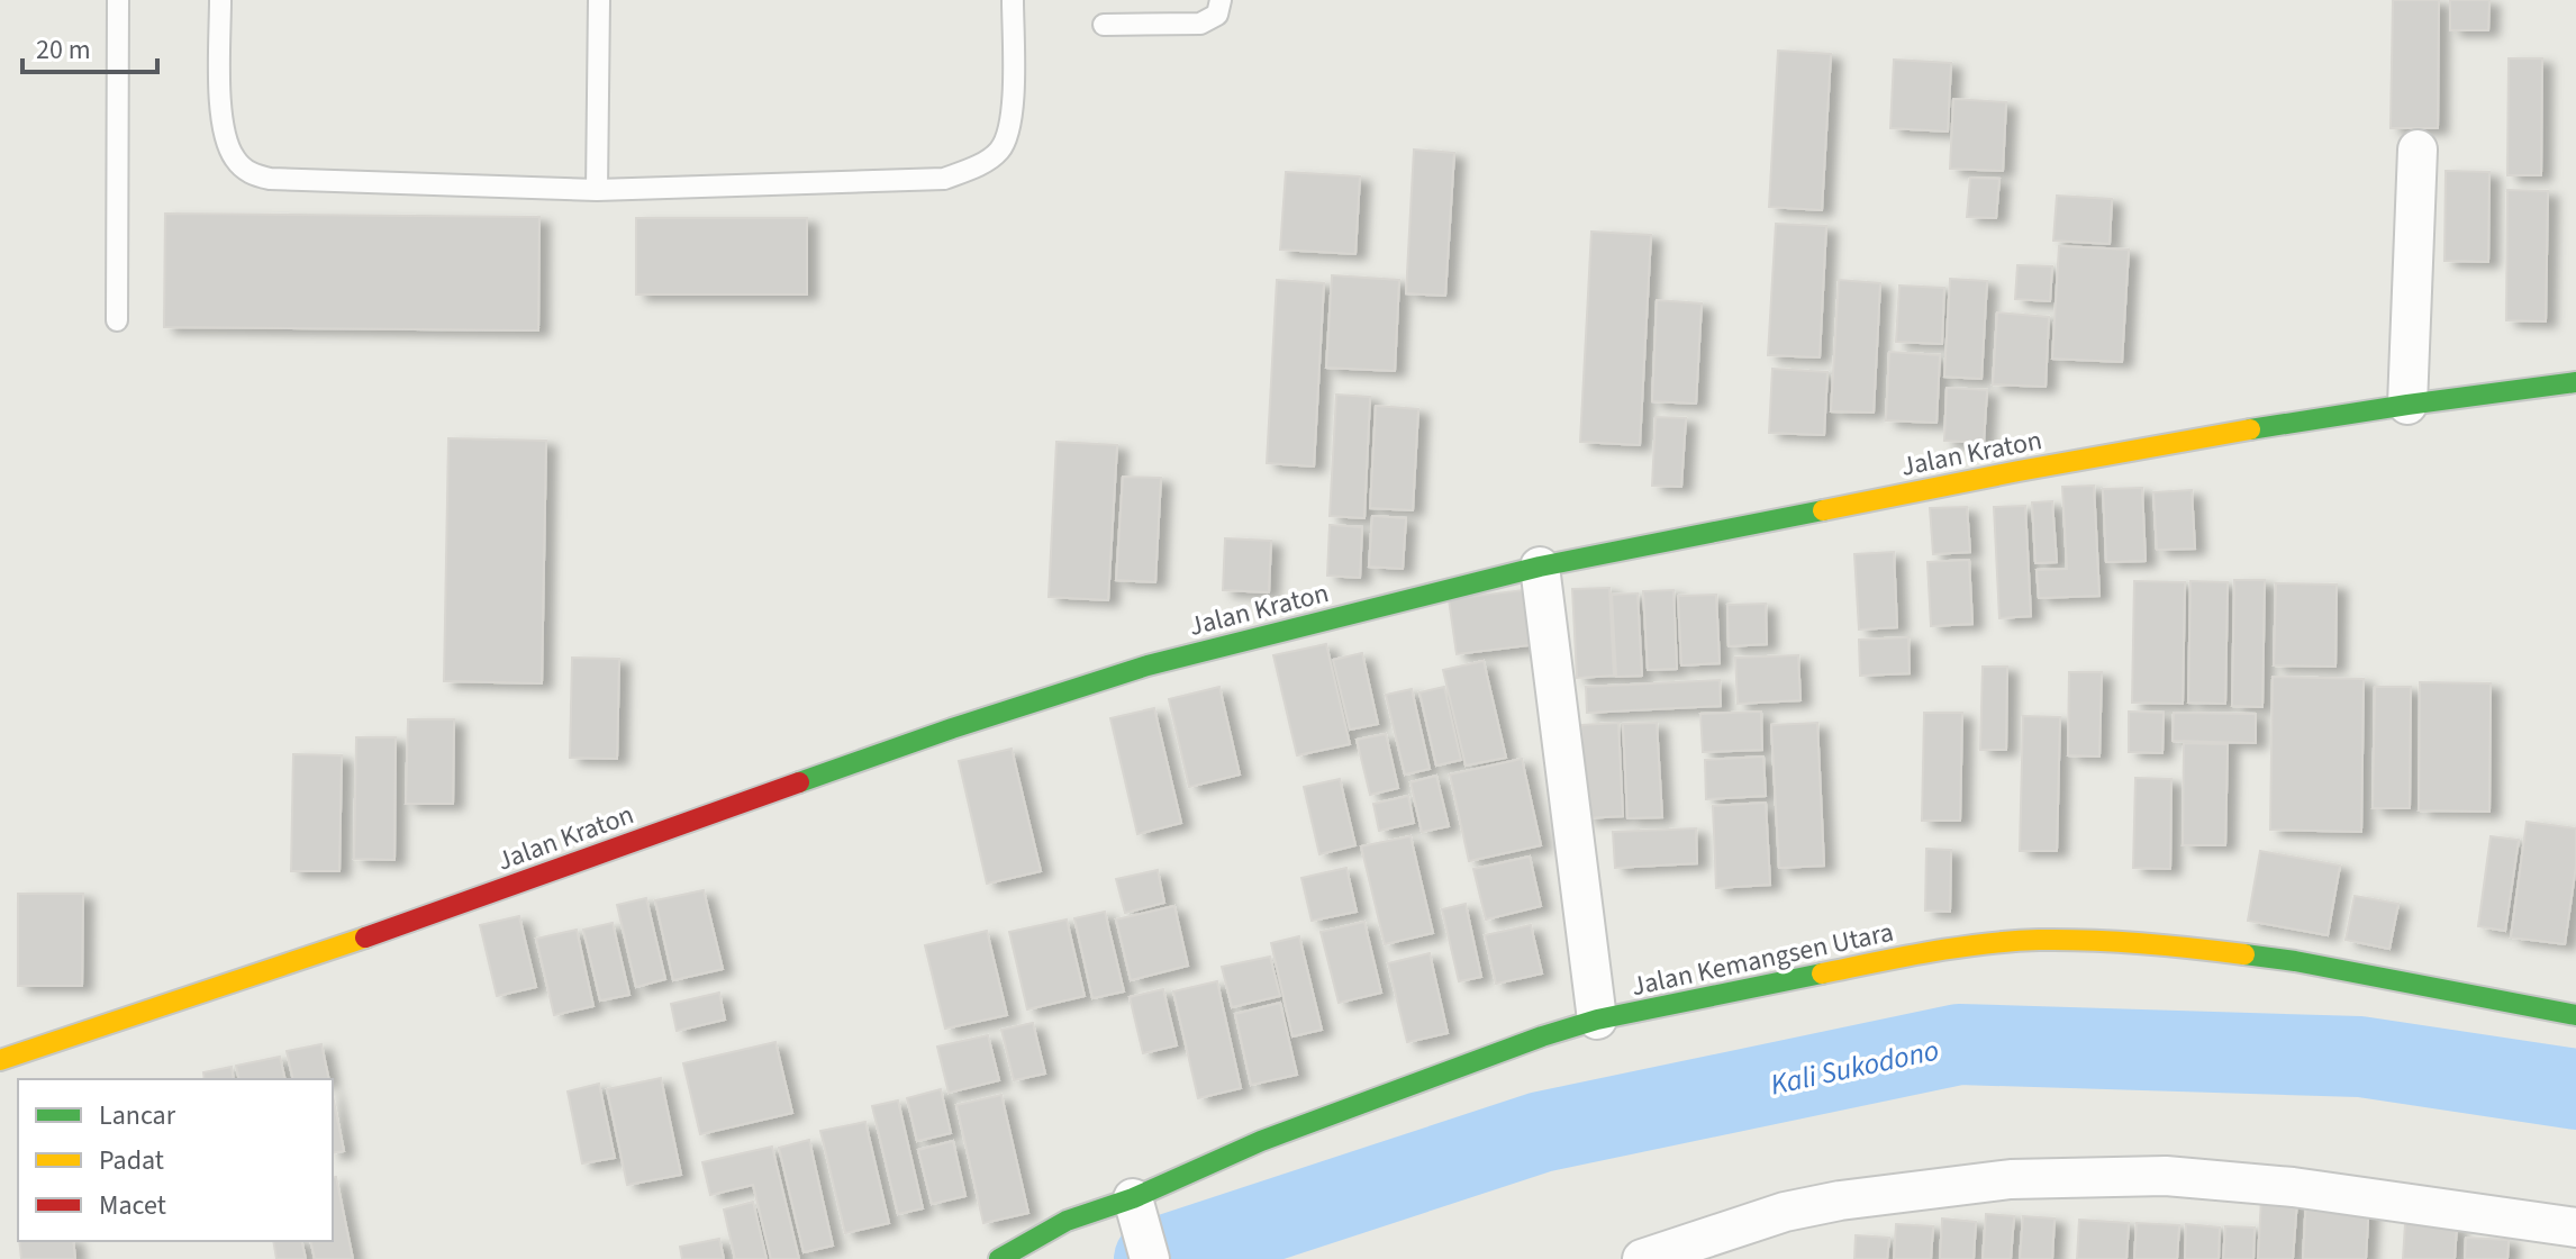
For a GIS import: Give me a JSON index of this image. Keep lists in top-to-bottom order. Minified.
{"streets":{"street":["Jalan Kraton","Jalan Kemangsen Utara"]},"water":["Kali Sukodono"],"legend":["Lancar","Padat","Macet"],"scale_bar":"20 m"}
